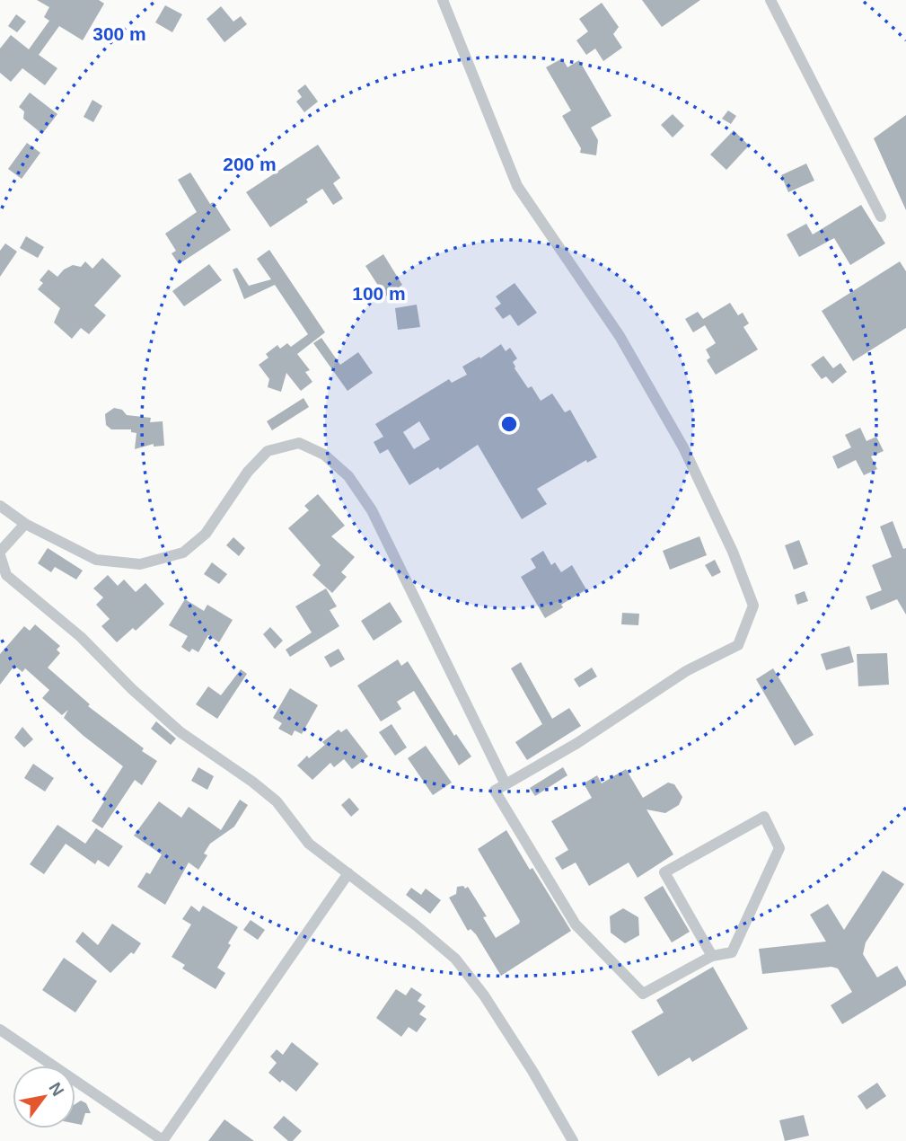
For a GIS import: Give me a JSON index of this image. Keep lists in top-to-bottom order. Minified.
{"north":"top right","rings":["300 m","200 m","100 m"]}
